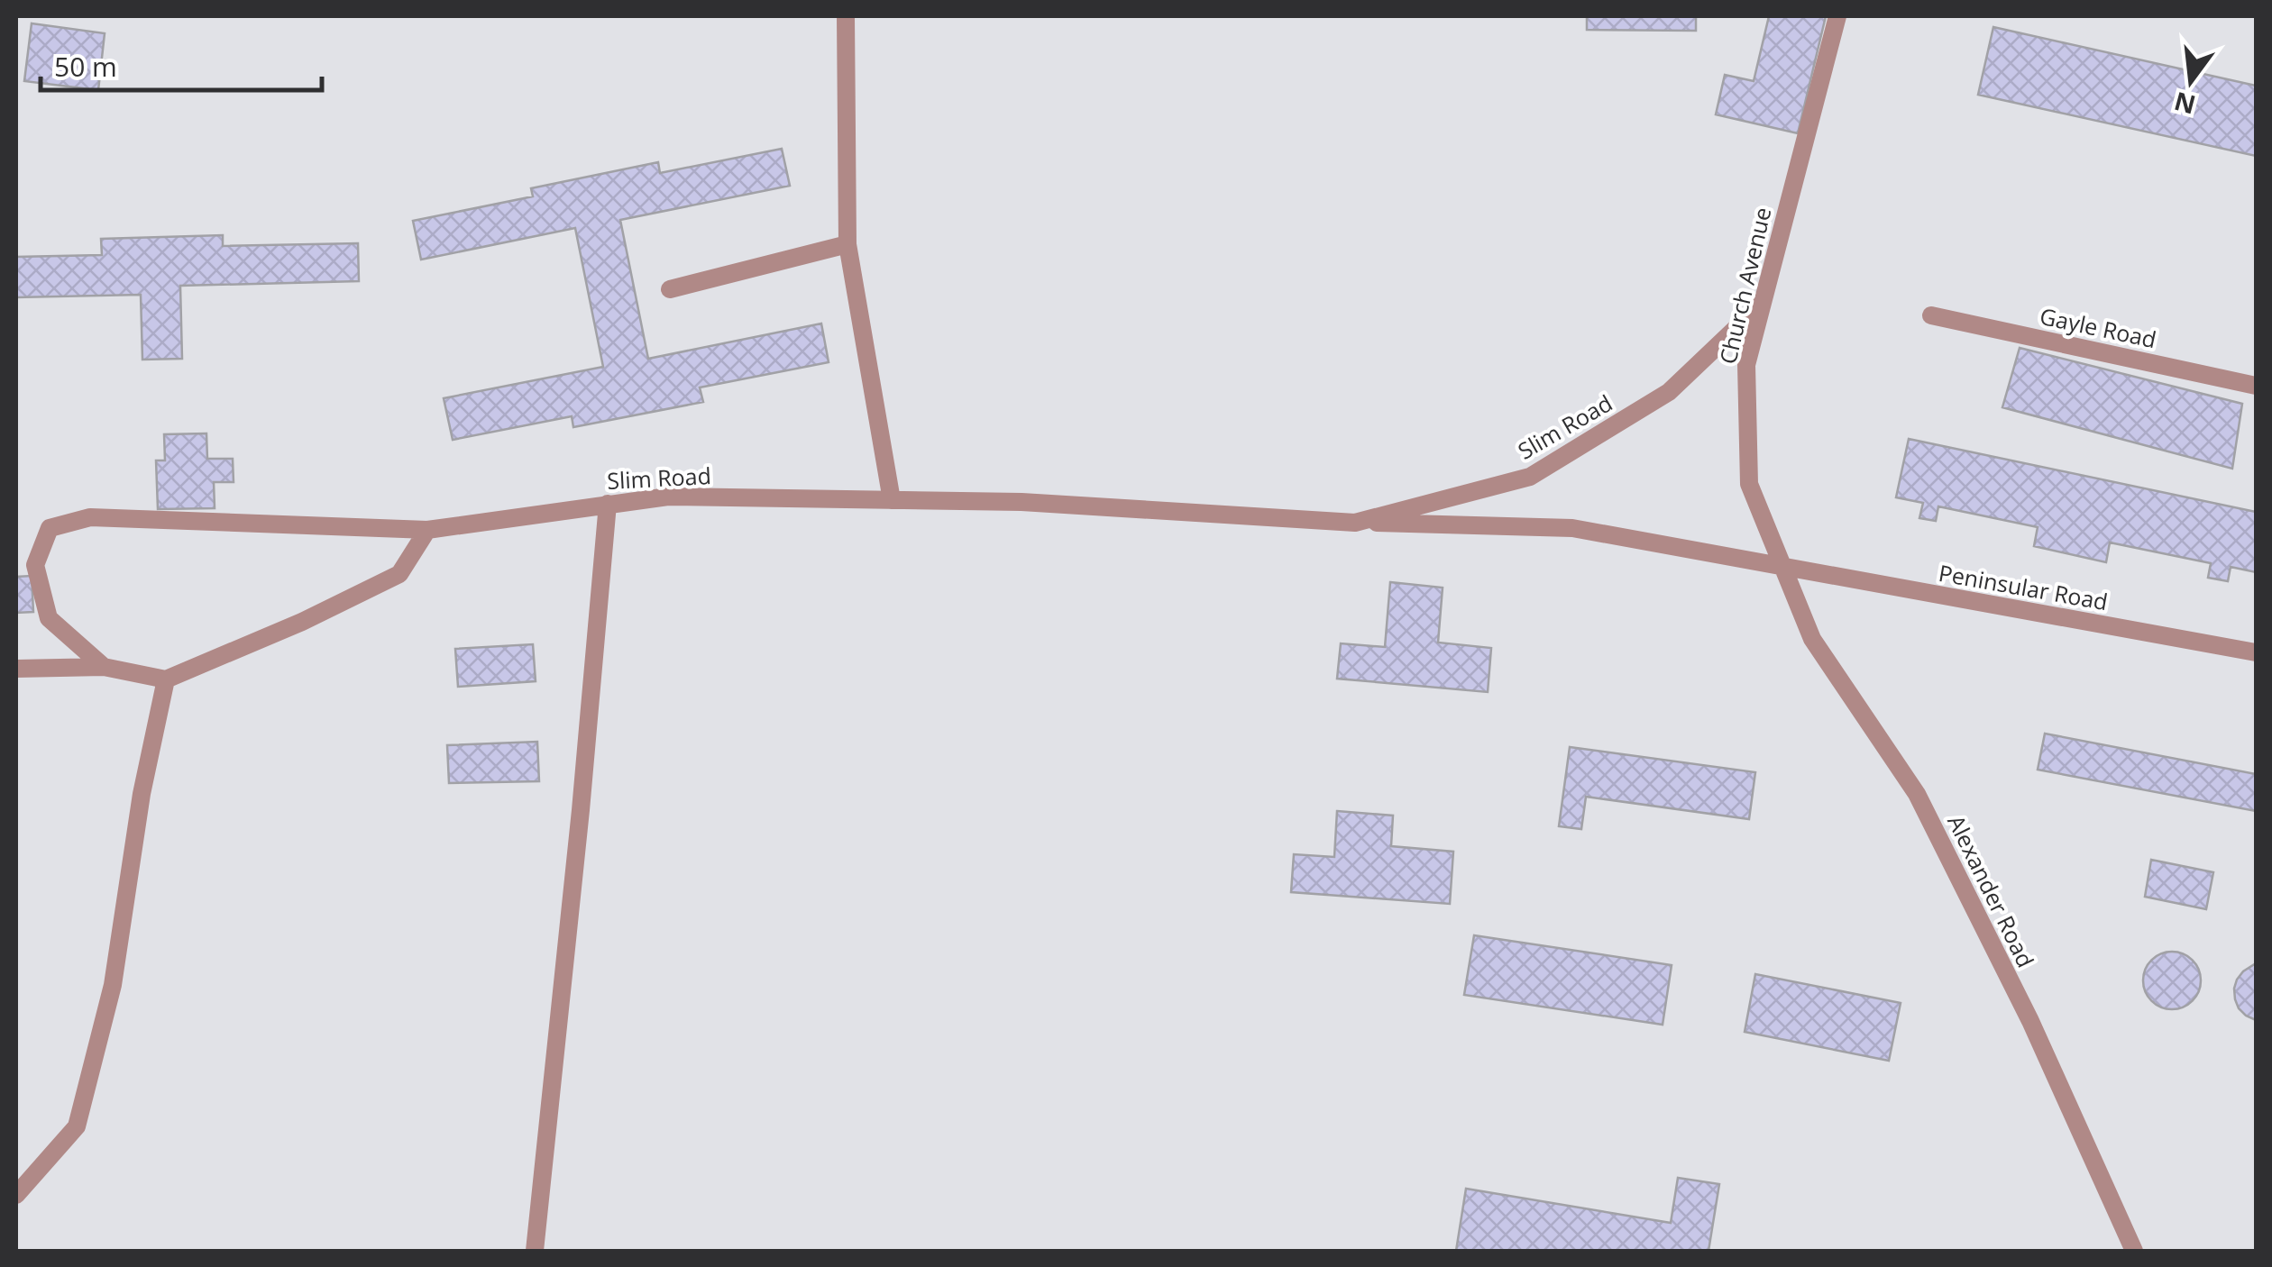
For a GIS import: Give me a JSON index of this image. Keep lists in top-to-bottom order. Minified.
{"streets":{"lane":["Church Avenue","Gayle Road","Slim Road","Peninsular Road","Alexander Road"]},"crossings":[["Church Avenue","Slim Road"],["Church Avenue","Peninsular Road"],["Church Avenue","Alexander Road"],["Slim Road","Peninsular Road"],["Slim Road","Alexander Road"],["Peninsular Road","Alexander Road"]],"scale_bar":"50 m","north":"bottom"}
